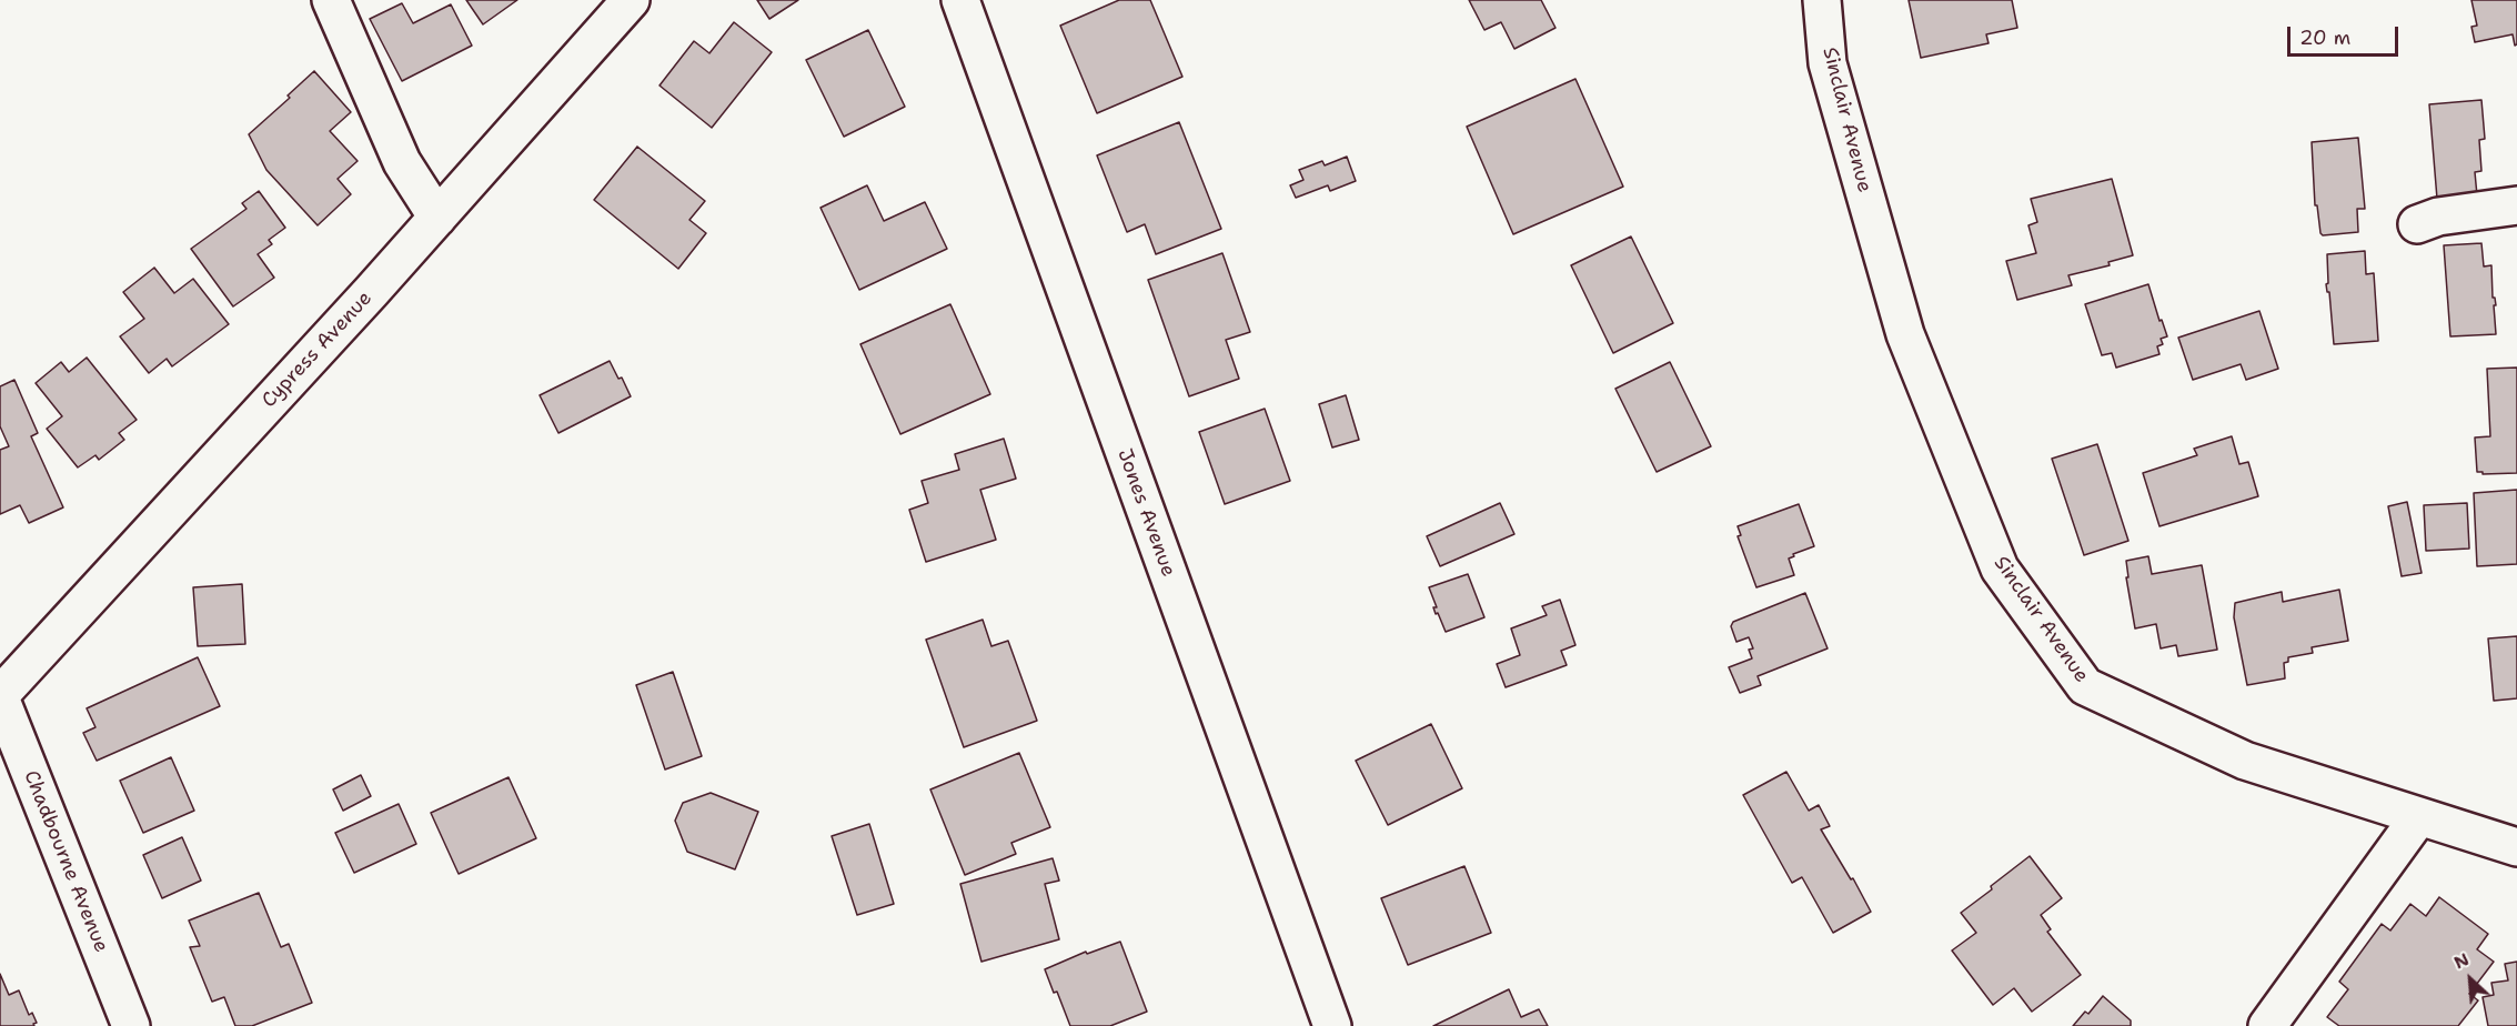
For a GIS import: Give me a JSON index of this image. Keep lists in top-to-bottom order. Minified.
{"streets":{"street":["Sinclair Avenue","Cypress Avenue","Jones Avenue","Chadbourne Avenue"]},"crossings":[["Cypress Avenue","Chadbourne Avenue"]],"scale_bar":"20 m","north":"top left"}
